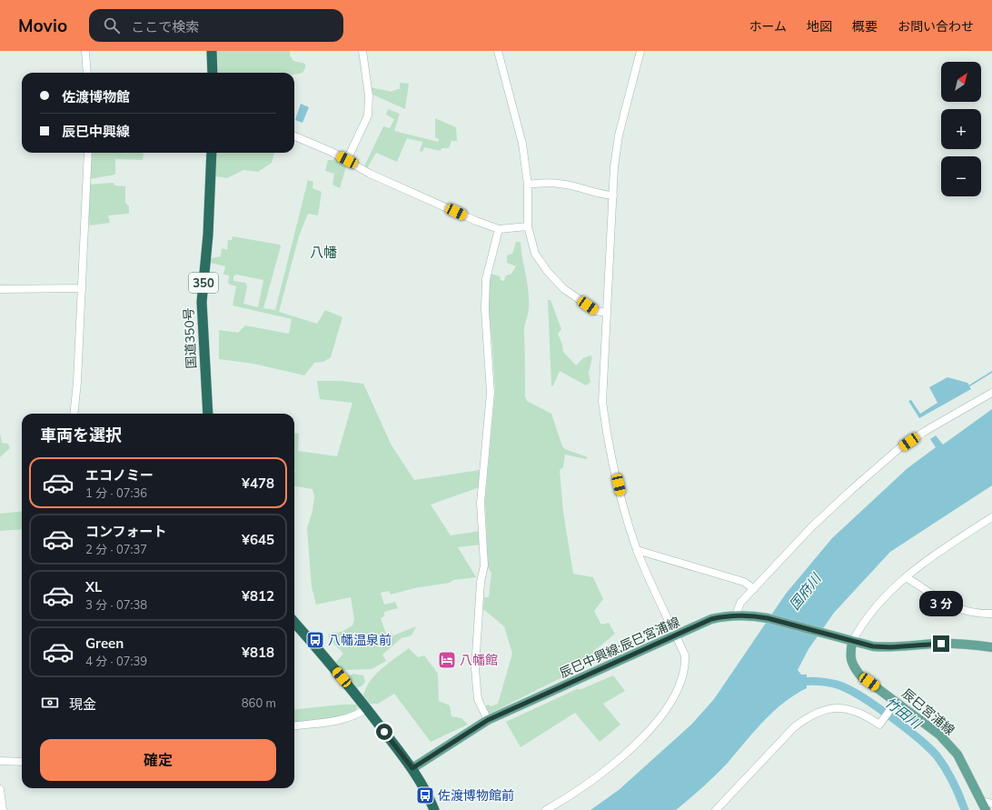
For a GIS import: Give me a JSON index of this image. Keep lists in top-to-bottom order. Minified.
{"streets":{"highway":["350","国道350号"],"main road":["辰巳中興線;辰巳宮浦線","辰巳宮浦線"]},"crossings":[["辰巳中興線;辰巳宮浦線","辰巳宮浦線"]],"districts":["八幡"],"water":["国府川","竹田川"],"places":{"bus stop":["八幡温泉前","佐渡博物館前"],"hotel":["八幡館"]},"north":"top right","page":{"header":"Movio","search":"ここで検索","nav":["ホーム","地図","概要","お問い合わせ"],"map_buttons":["+","−"],"banner":["佐渡博物館","辰巳中興線"],"heading":"車両を選択","list":[{"name":"エコノミー","note":"1 分 · 07:36","value":"¥478"},{"name":"コンフォート","note":"2 分 · 07:37","value":"¥645"},{"name":"XL","note":"3 分 · 07:38","value":"¥812"},{"name":"Green","note":"4 分 · 07:39","value":"¥818"}],"bubble":"3 分","pay":["現金","860 m"],"buttons":"確定"}}
